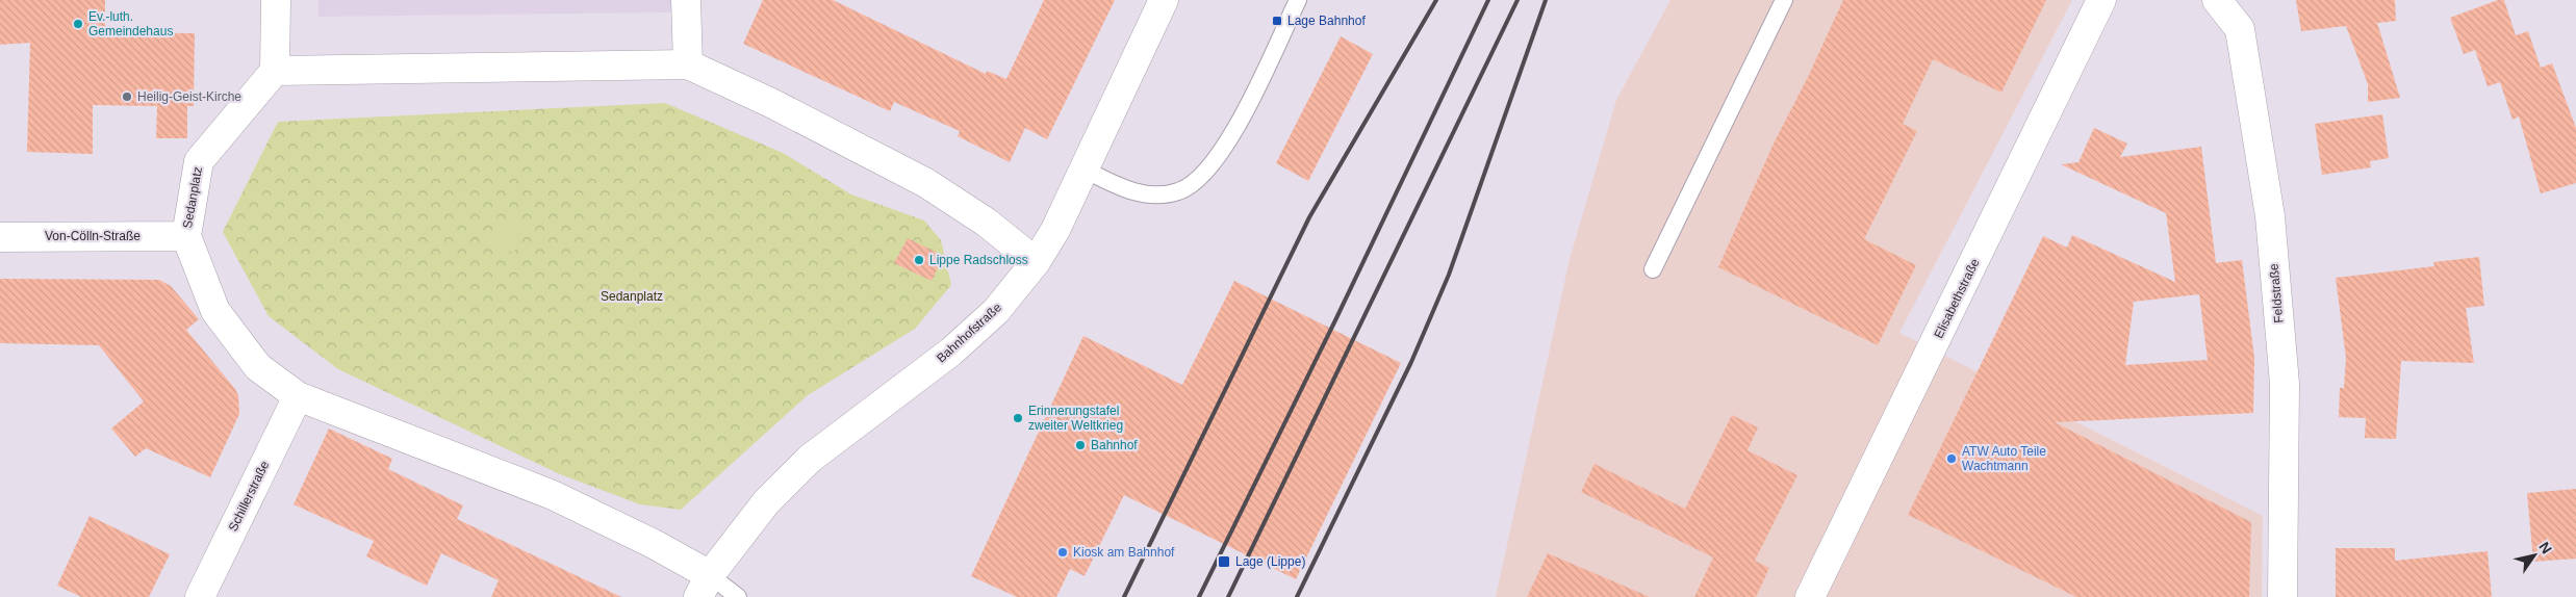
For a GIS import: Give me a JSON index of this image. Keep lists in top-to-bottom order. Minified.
{"streets":{"street":["Sedanplatz","Von-Cölln-Straße","Feldstraße","Elisabethstraße","Bahnhofstraße","Schillerstraße"]},"crossings":[["Sedanplatz","Von-Cölln-Straße"],["Sedanplatz","Bahnhofstraße"],["Sedanplatz","Schillerstraße"]],"parks":["Sedanplatz"],"places":{"transit":["Lage Bahnhof","Lage (Lippe)"],"other":["Ev.-luth. Gemeindehaus","Heilig-Geist-Kirche","Lippe Radschloss","Erinnerungstafel zweiter Weltkrieg","Bahnhof","ATW Auto Teile Wachtmann","Kiosk am Bahnhof"]},"north":"top right"}
